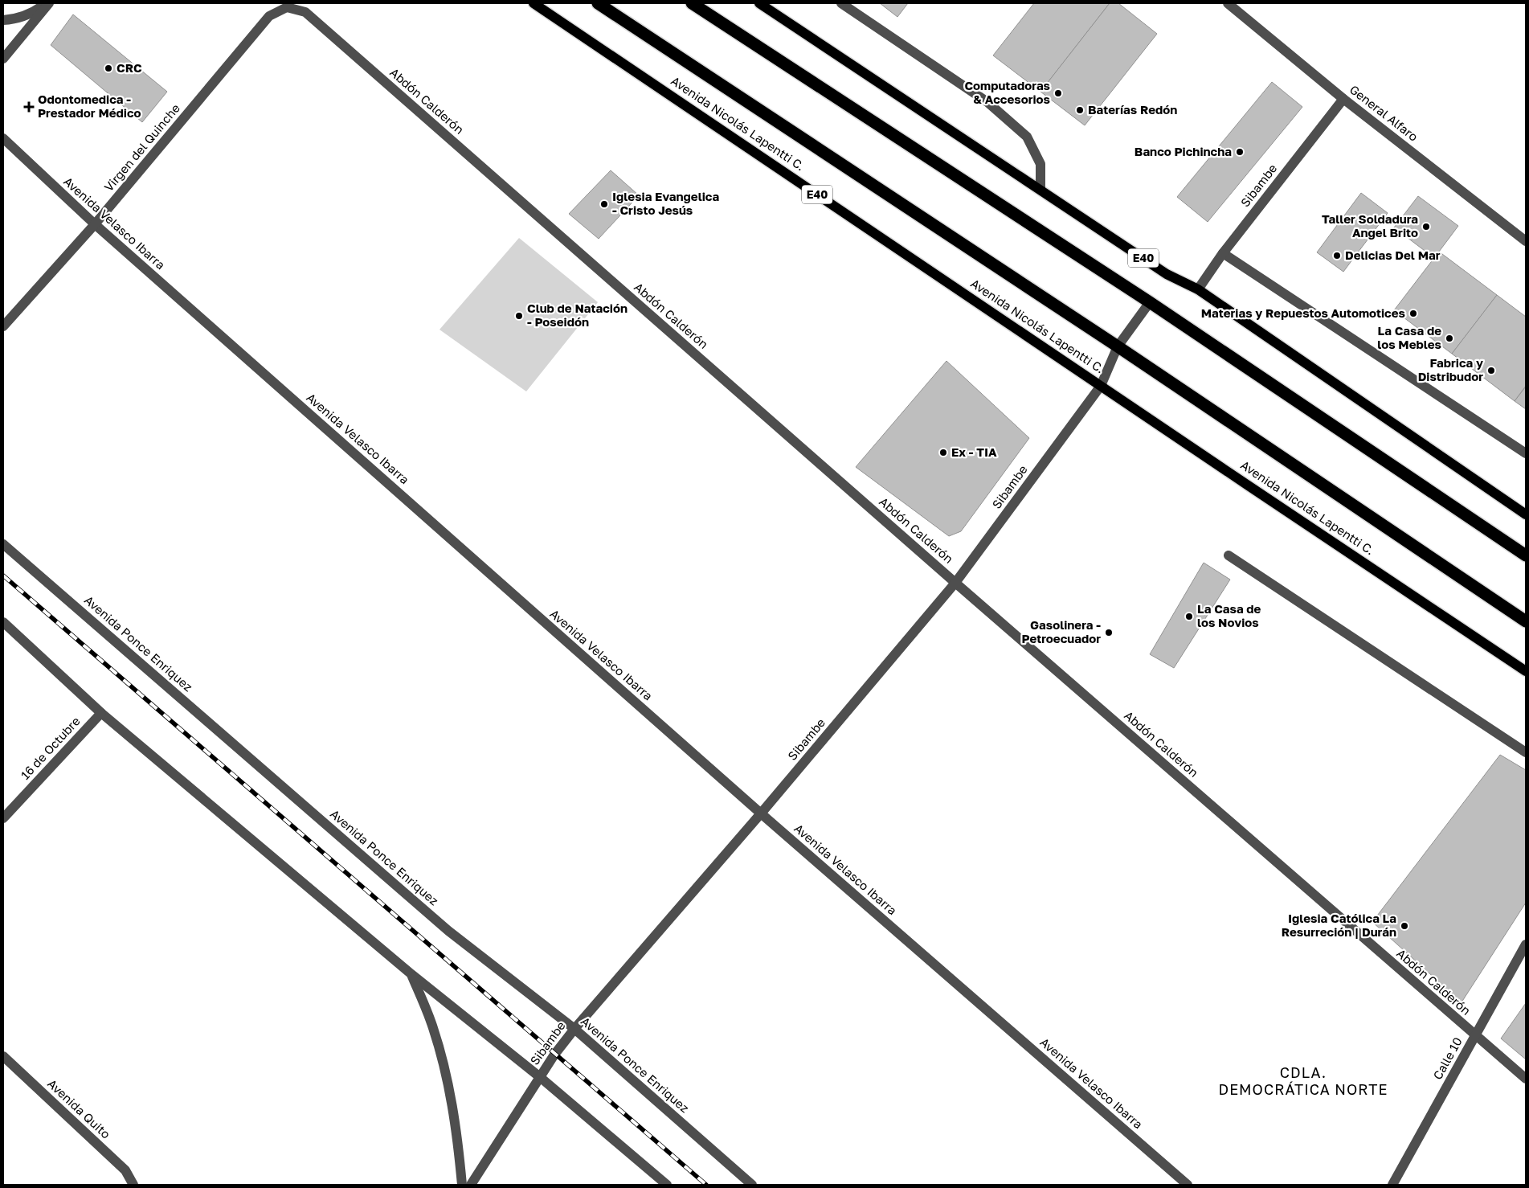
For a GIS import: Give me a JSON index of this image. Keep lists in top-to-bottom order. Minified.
{"streets":{"highway":["Avenida Nicolás Lapentti C.","E40"],"street":["Abdón Calderón","General Alfaro","Virgen del Quinche","Sibambe","Avenida Velasco Ibarra","Avenida Ponce Enriquez","16 de Octubre","Calle 10","Avenida Quito"]},"crossings":[["Abdón Calderón","Virgen del Quinche"],["Abdón Calderón","Sibambe"],["Abdón Calderón","Calle 10"],["General Alfaro","Sibambe"],["Avenida Nicolás Lapentti C.","Sibambe"],["Virgen del Quinche","Avenida Velasco Ibarra"],["Sibambe","E40"],["Sibambe","Avenida Velasco Ibarra"],["Sibambe","Avenida Ponce Enriquez"]],"districts":["CDLA. DEMOCRÁTICA NORTE"],"places":{"other":["CRC","Computadoras & Accesorios","Baterías Redón","Banco Pichincha","Iglesia Evangelica - Cristo Jesús","Taller Soldadura Angel Brito","Delicias Del Mar","Materias y Repuestos Automotices","Club de Natación - Poseidón","La Casa de los Mebles","Fabrica y Distribudor","Ex - TIA","La Casa de los Novios","Gasolinera - Petroecuador","Iglesia Católica La Resurreción | Durán"],"health":["Odontomedica - Prestador Médico"]}}
